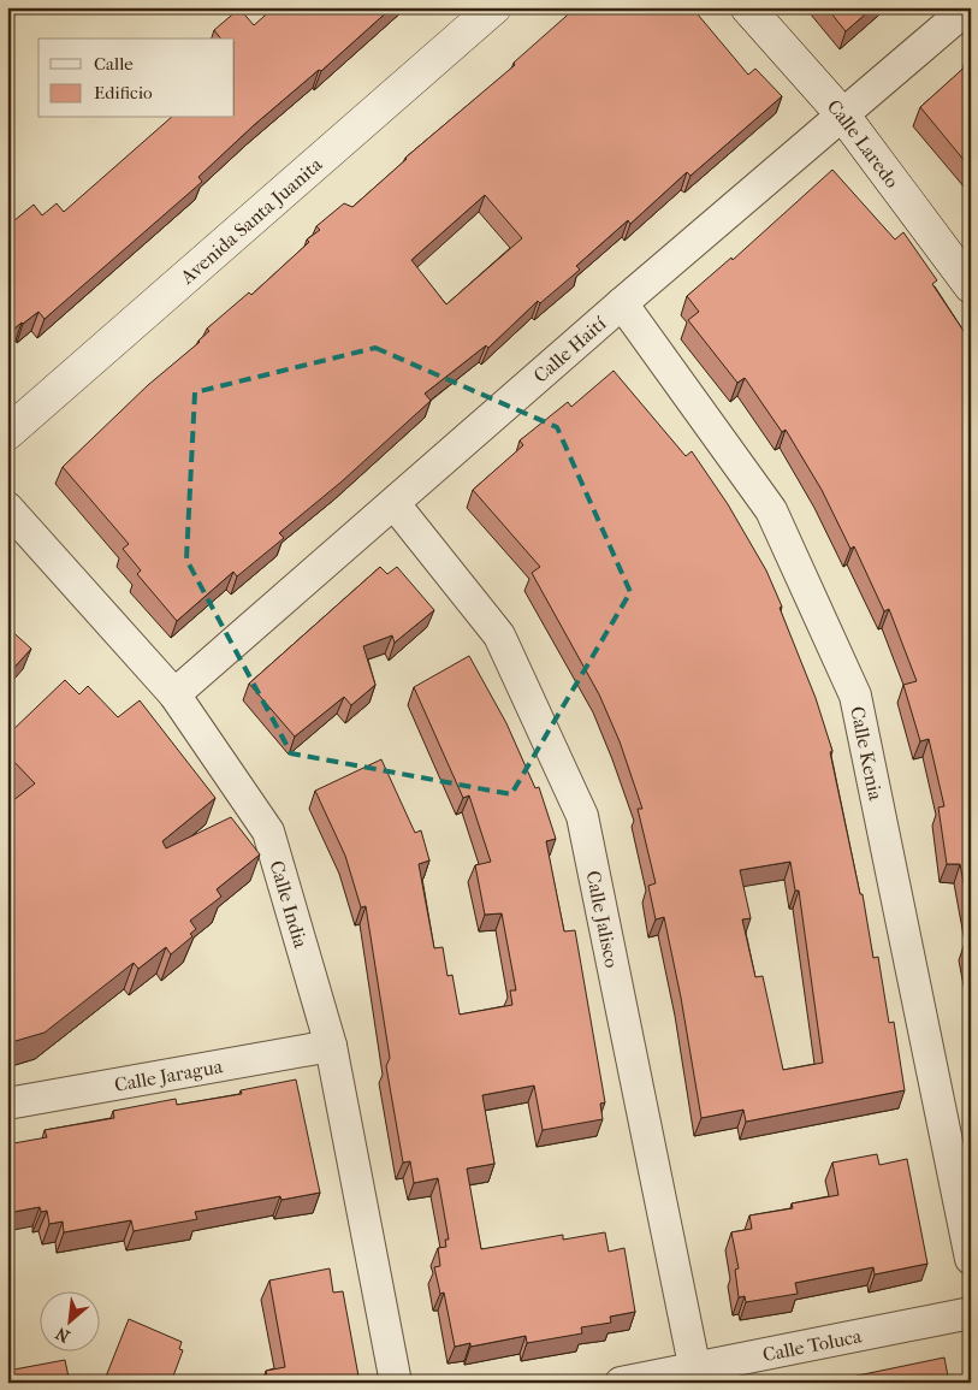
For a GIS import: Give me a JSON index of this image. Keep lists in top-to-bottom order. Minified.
{"streets":{"street":["Calle Laredo","Avenida Santa Juanita","Calle Haití","Calle Kenia","Calle India","Calle Jalisco","Calle Jaragua","Calle Toluca"]},"crossings":[["Calle Laredo","Calle Haití"],["Calle Haití","Calle Kenia"],["Calle Haití","Calle India"],["Calle Haití","Calle Jalisco"],["Calle India","Calle Jaragua"],["Calle Jalisco","Calle Toluca"]],"legend":["Calle","Edificio"],"north":"bottom left"}
